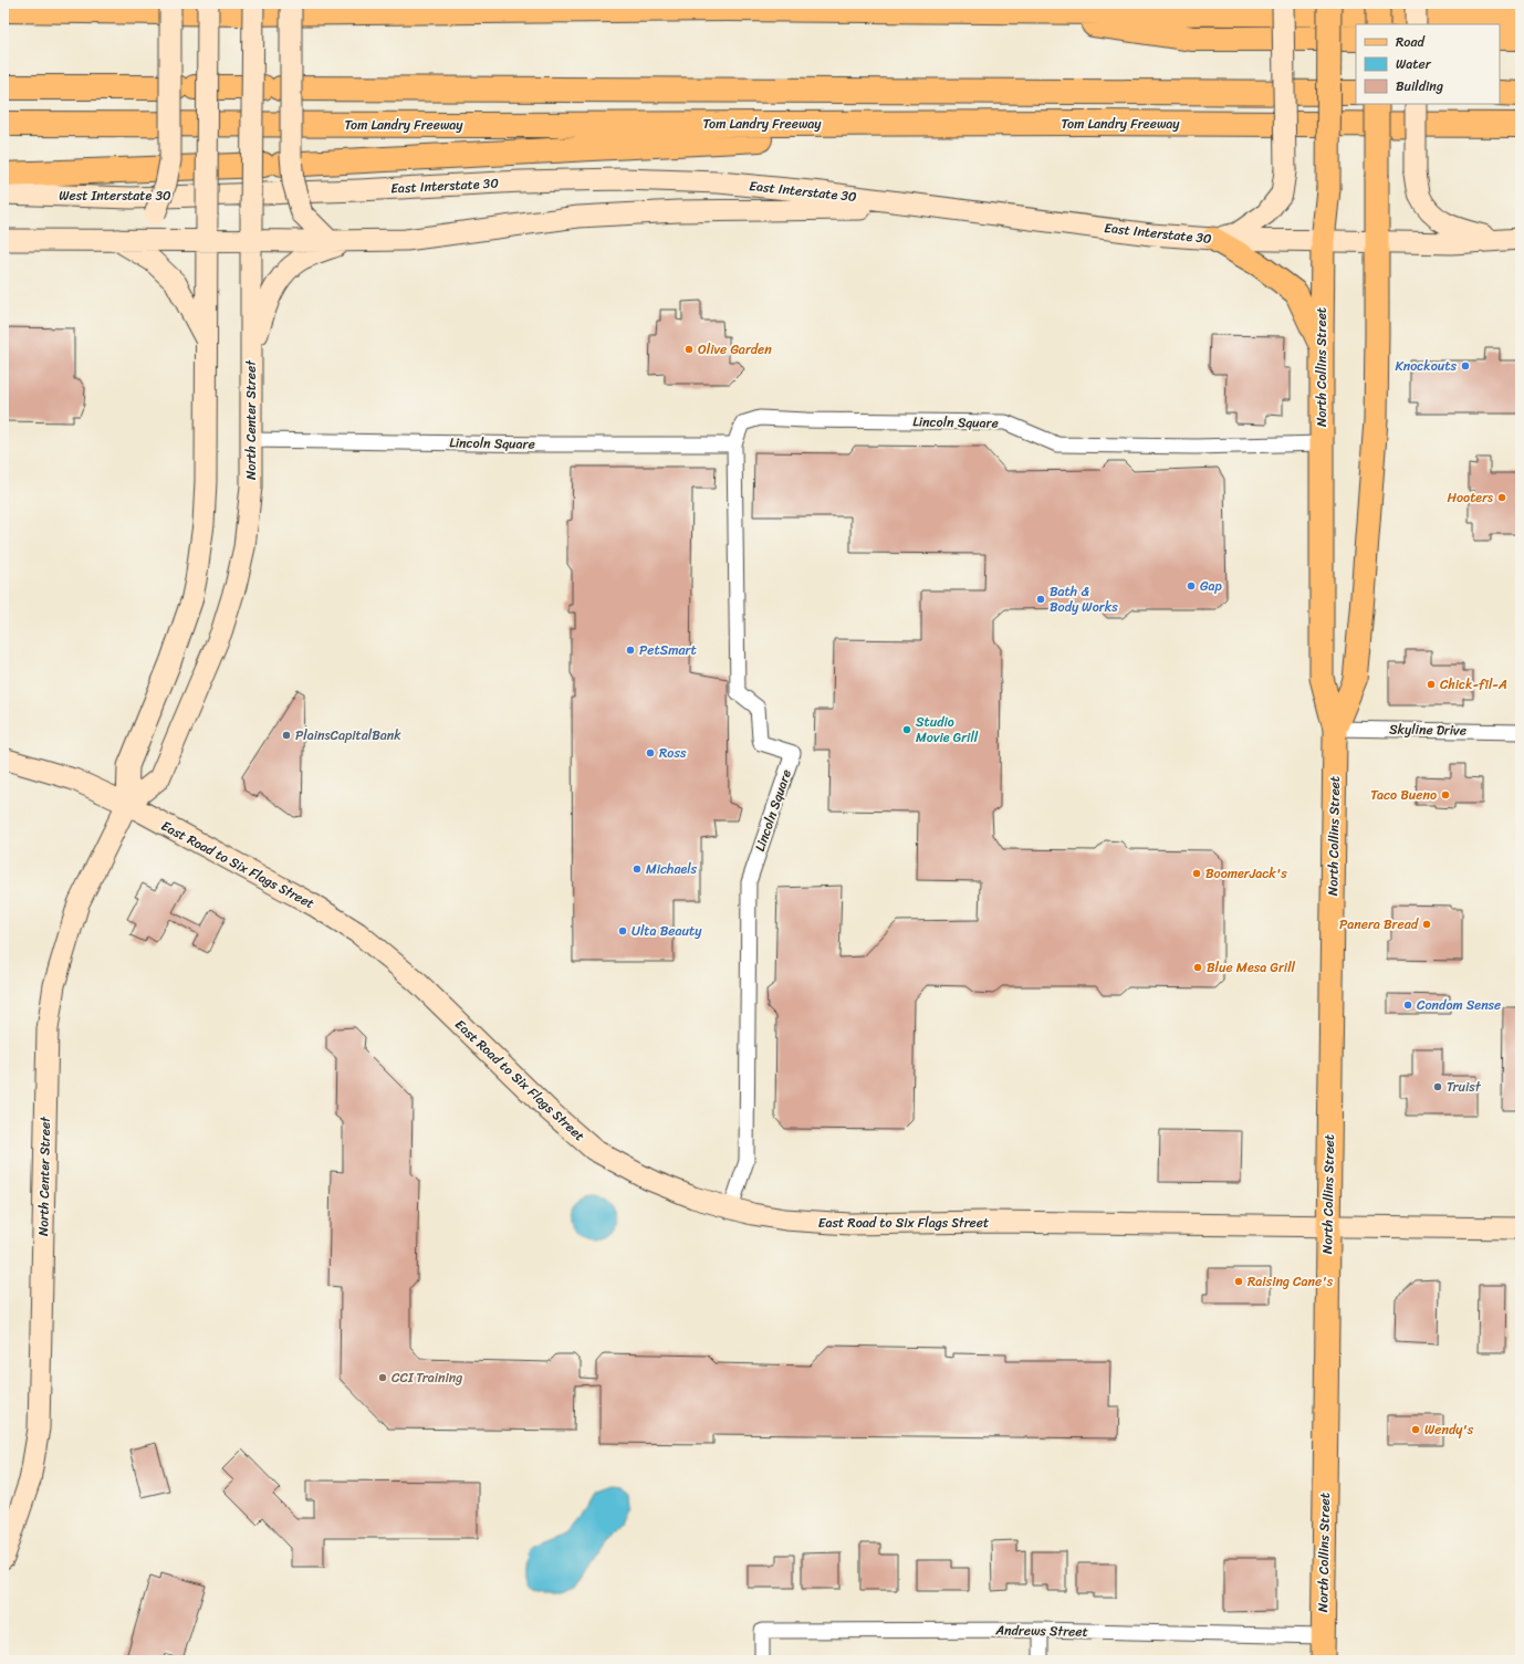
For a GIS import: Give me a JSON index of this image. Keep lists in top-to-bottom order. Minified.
{"streets":{"highway":["Tom Landry Freeway"],"main road":["East Interstate 30","West Interstate 30","North Collins Street","North Center Street","East Road to Six Flags Street"],"street":["Lincoln Square","Skyline Drive","Andrews Street"]},"crossings":[["East Interstate 30","West Interstate 30"],["East Interstate 30","North Collins Street"],["North Collins Street","Lincoln Square"],["North Collins Street","Skyline Drive"],["North Collins Street","East Road to Six Flags Street"],["North Collins Street","Andrews Street"],["North Center Street","Lincoln Square"],["North Center Street","East Road to Six Flags Street"],["Lincoln Square","East Road to Six Flags Street"]],"places":["Olive Garden","Knockouts","Hooters","Gap","Bath & Body Works","PetSmart","Chick-fil-A","Studio Movie Grill","PlainsCapitalBank","Ross","Taco Bueno","Michaels","BoomerJack's","Panera Bread","Ulta Beauty","Blue Mesa Grill","Condom Sense","Truist","Raising Cane's","CCI Training","Wendy's"],"legend":["Road","Water","Building"]}
